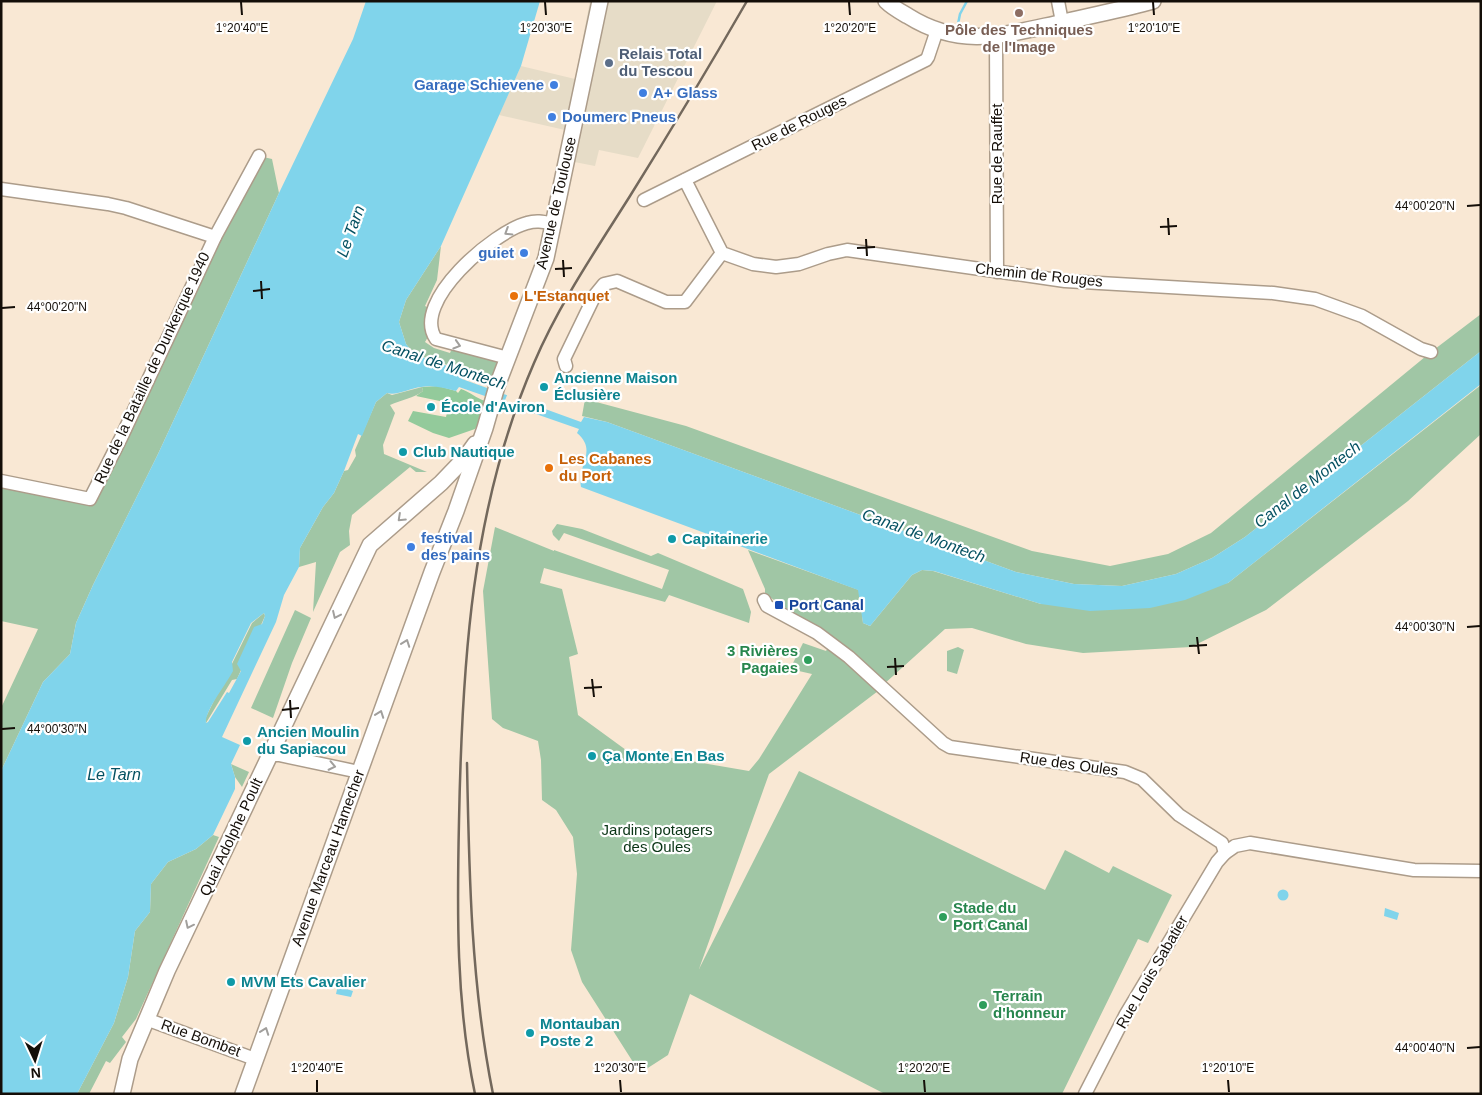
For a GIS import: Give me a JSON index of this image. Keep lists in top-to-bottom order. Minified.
{"streets":{"main road":["Avenue de Toulouse","Quai Adolphe Poult","Avenue Marceau Hamecher"],"street":["Rue de Rouges","Rue de Rauffet","Chemin de Rouges","Rue de la Bataille de Dunkerque 1940","Rue des Oules","Rue Louis Sabatier","Rue Bombet"]},"crossings":[["Rue de Rauffet","Chemin de Rouges"],["Avenue de Toulouse","Quai Adolphe Poult"],["Avenue de Toulouse","Avenue Marceau Hamecher"],["Rue des Oules","Rue Louis Sabatier"],["Quai Adolphe Poult","Avenue Marceau Hamecher"],["Quai Adolphe Poult","Rue Bombet"],["Avenue Marceau Hamecher","Rue Bombet"]],"one_way":["Quai Adolphe Poult","Avenue Marceau Hamecher"],"water":["Le Tarn","Canal de Montech"],"parks":["Jardins potagers des Oules"],"places":{"other":["Pôle des Techniques de l'Image","Relais Total du Tescou","Garage Schievene","A+ Glass","Doumerc Pneus","guiet","L'Estanquet","Ancienne Maison Éclusière","École d'Aviron","Club Nautique","Les Cabanes du Port","Capitainerie","festival des pains","3 Rivières Pagaies","Ancien Moulin du Sapiacou","Ça Monte En Bas","Stade du Port Canal","MVM Ets Cavalier","Terrain d'honneur","Montauban Poste 2"],"transit":["Port Canal"]},"north":"bottom","coordinates":["1°20'40\"E","1°20'30\"E","1°20'20\"E","1°20'10\"E","44°00'20\"N","44°00'30\"N","44°00'40\"N"]}
